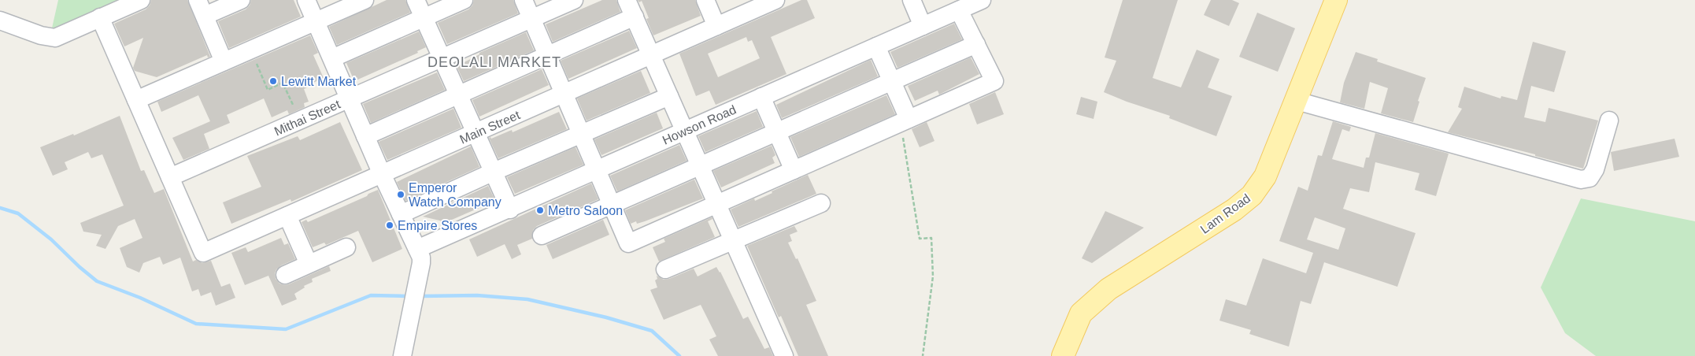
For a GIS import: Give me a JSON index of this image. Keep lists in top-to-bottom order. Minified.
{"streets":{"main road":["Lam Road"],"street":["Mithai Street","Howson Road","Main Street"]},"crossings":[["Mithai Street","Main Street"]],"districts":["DEOLALI MARKET"],"places":["Lewitt Market","Emperor Watch Company","Metro Saloon","Empire Stores"]}
